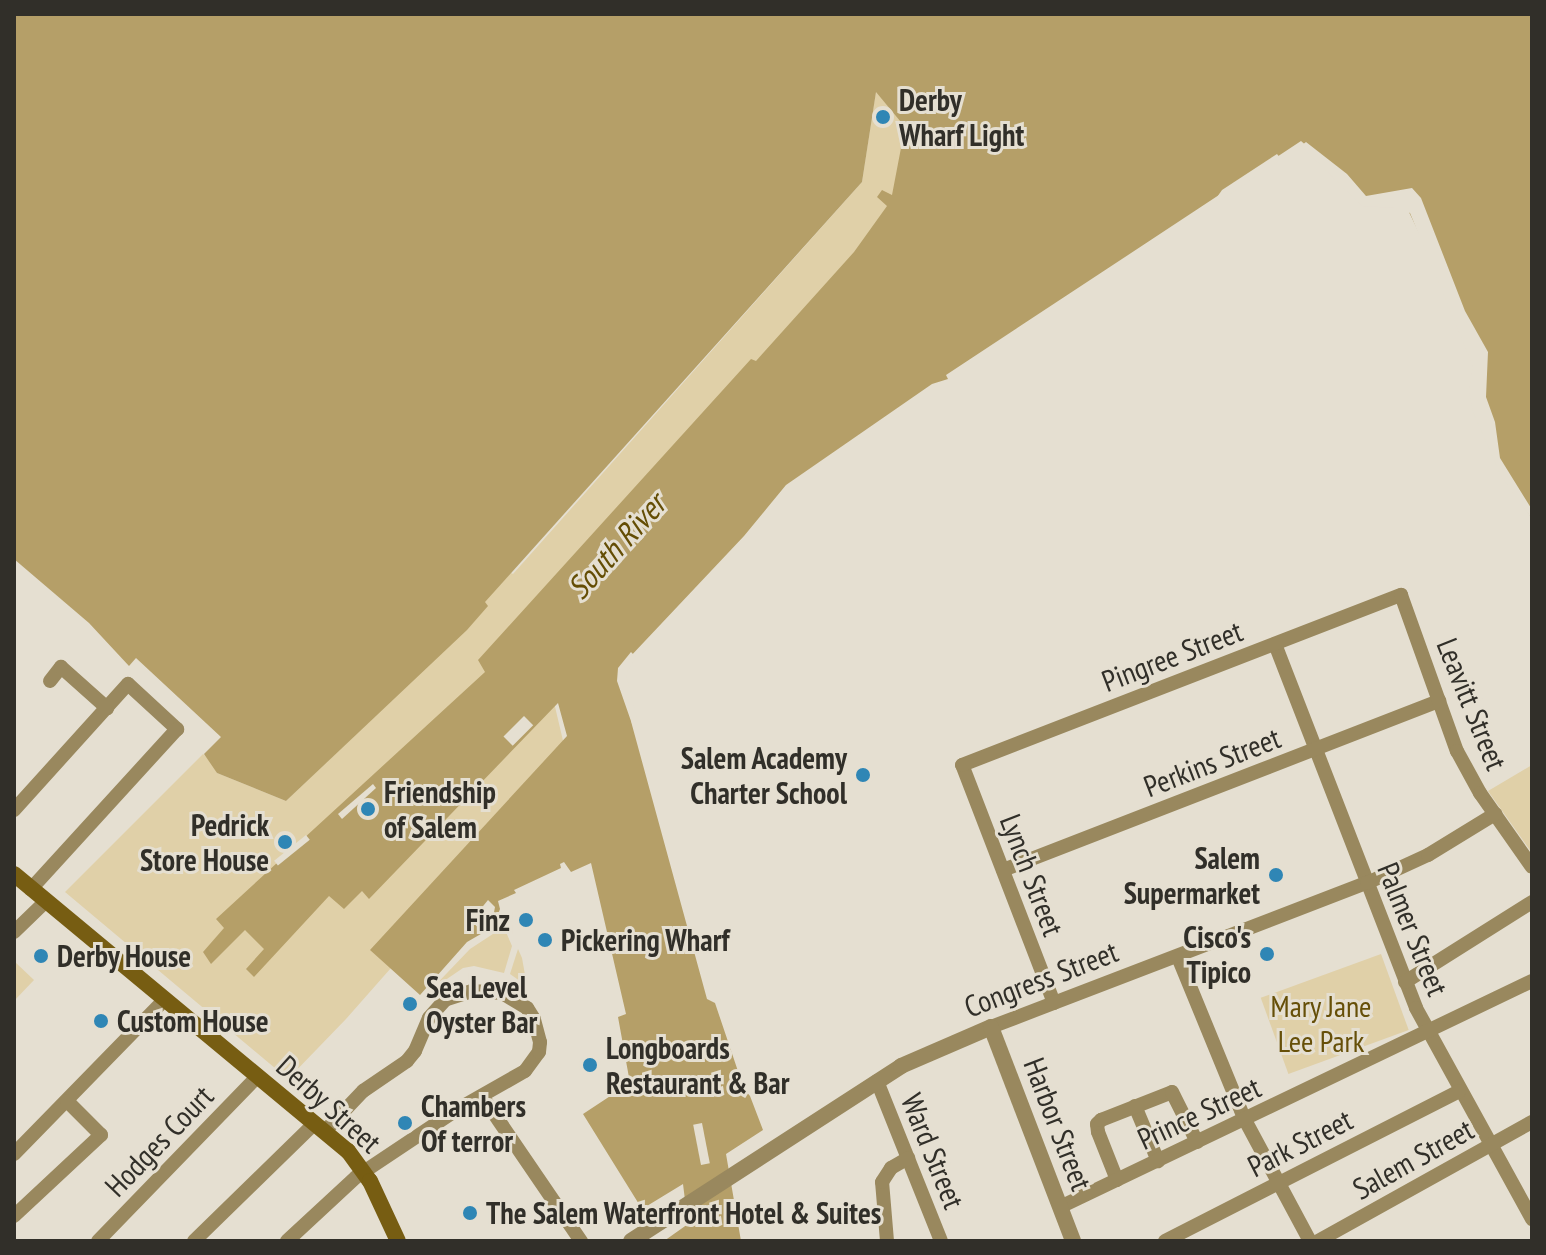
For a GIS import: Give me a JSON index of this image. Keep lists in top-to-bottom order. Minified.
{"streets":{"main road":["Derby Street"],"street":["Pingree Street","Leavitt Street","Perkins Street","Lynch Street","Palmer Street","Congress Street","Prince Street","Harbor Street","Hodges Court","Park Street","Ward Street","Salem Street"]},"crossings":[["Pingree Street","Leavitt Street"],["Pingree Street","Lynch Street"],["Pingree Street","Palmer Street"],["Leavitt Street","Perkins Street"],["Leavitt Street","Congress Street"],["Perkins Street","Lynch Street"],["Perkins Street","Palmer Street"],["Lynch Street","Congress Street"],["Palmer Street","Congress Street"],["Palmer Street","Prince Street"],["Palmer Street","Park Street"],["Palmer Street","Salem Street"],["Congress Street","Harbor Street"],["Congress Street","Ward Street"],["Derby Street","Hodges Court"],["Prince Street","Harbor Street"]],"water":["South River"],"parks":["Mary Jane Lee Park"],"places":["Derby Wharf Light","Salem Academy Charter School","Friendship of Salem","Pedrick Store House","Salem Supermarket","Finz","Pickering Wharf","Cisco's Tipico","Derby House","Sea Level Oyster Bar","Custom House","Longboards Restaurant & Bar","Chambers Of terror","The Salem Waterfront Hotel & Suites"]}
